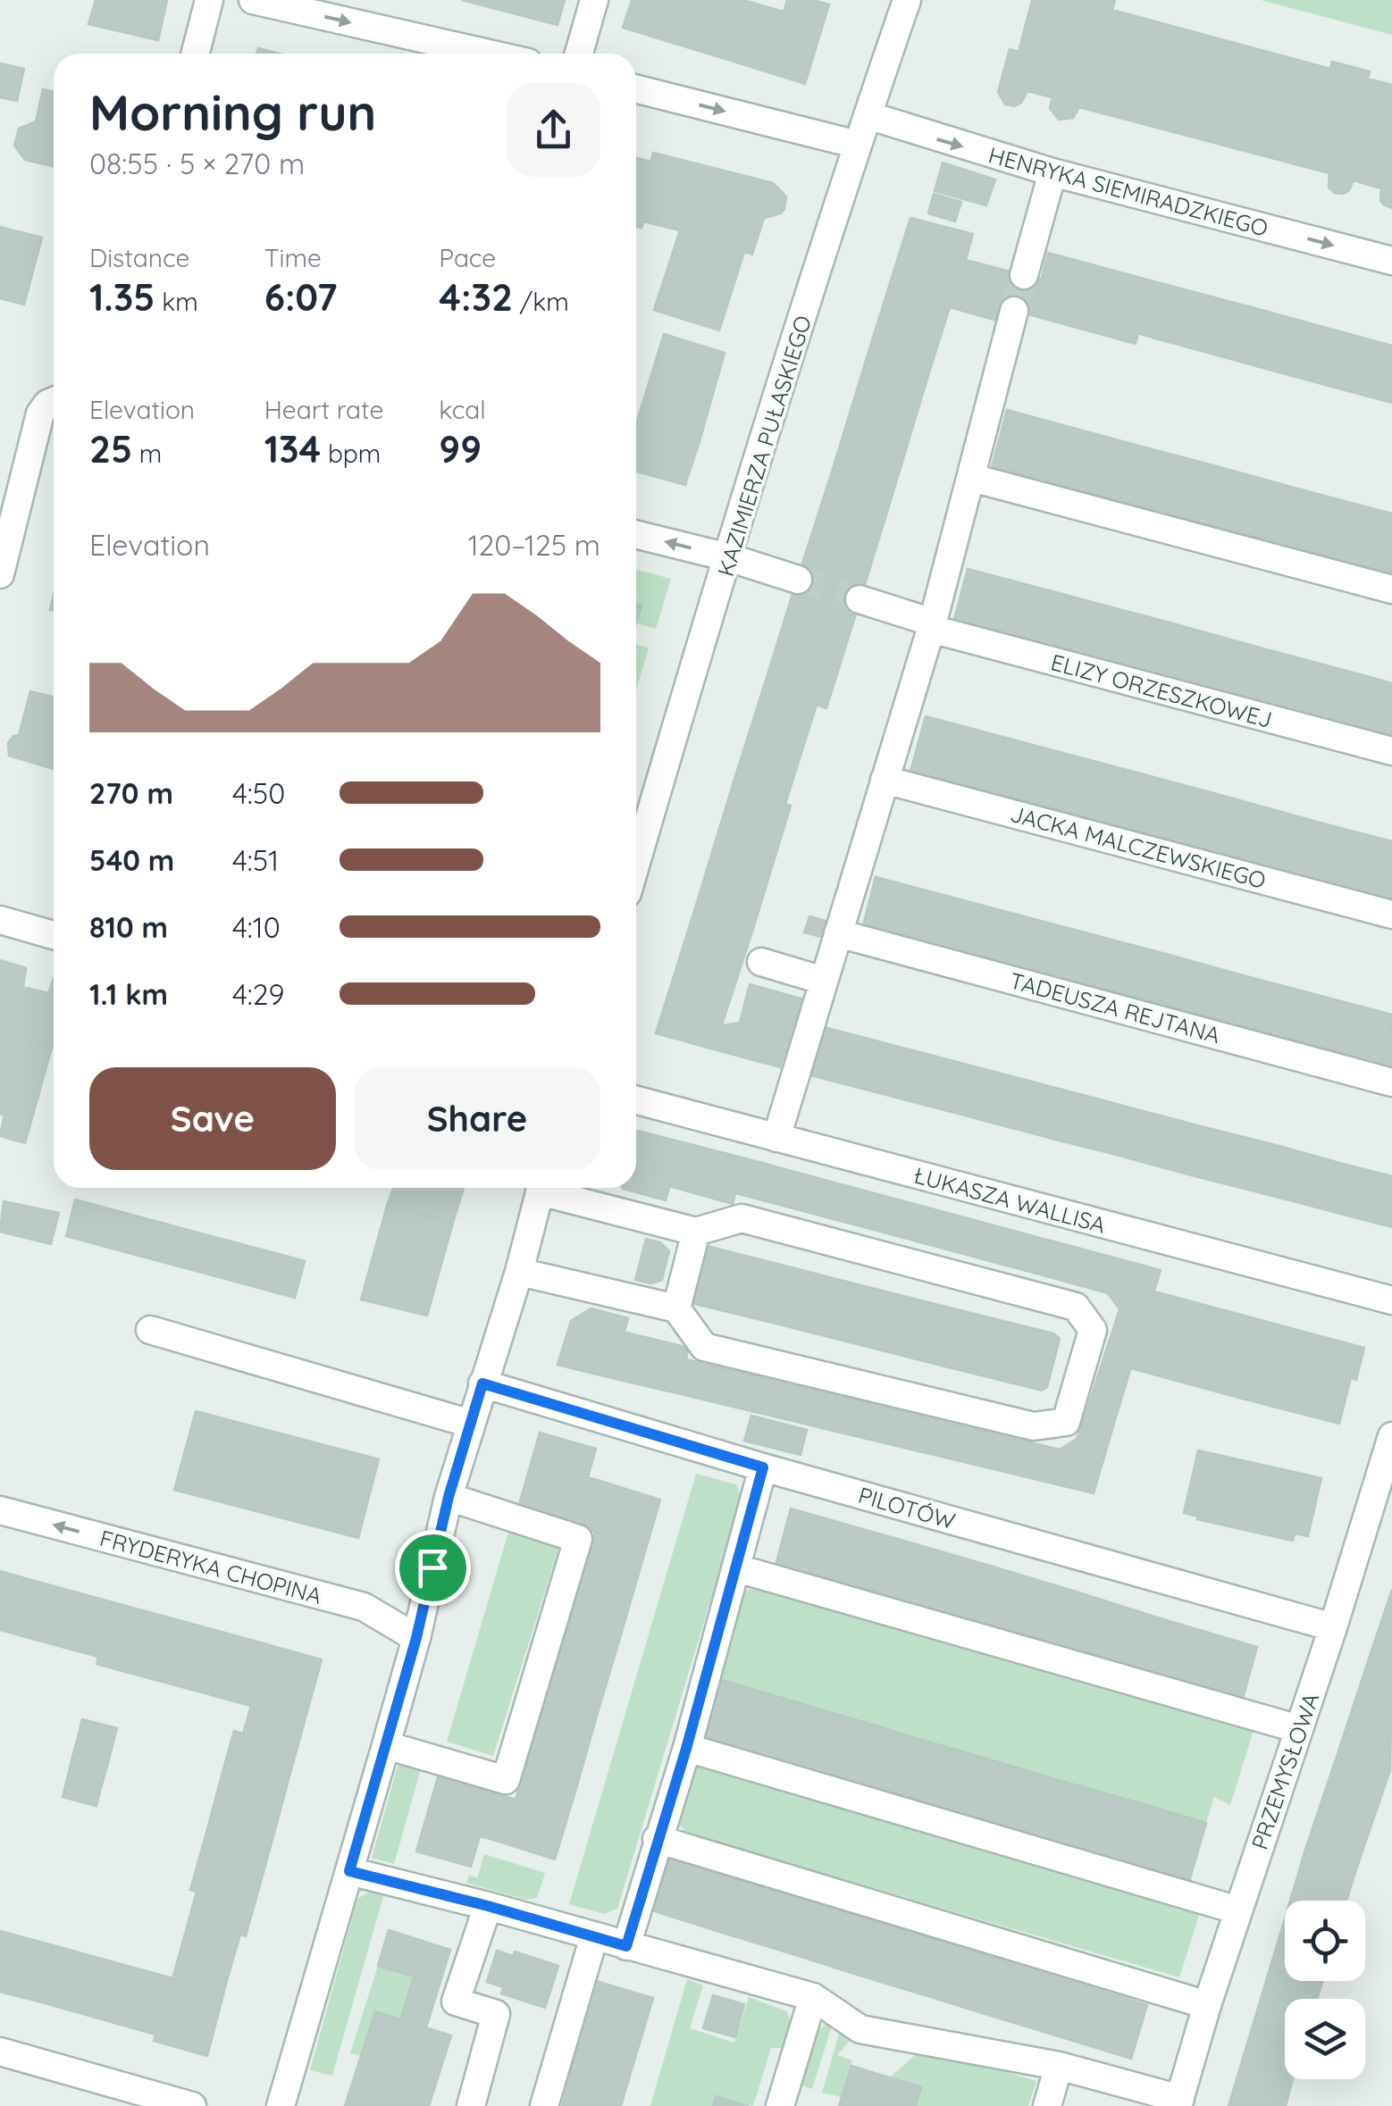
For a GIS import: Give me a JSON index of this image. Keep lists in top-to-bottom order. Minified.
{"streets":{"street":["HENRYKA SIEMIRADZKIEGO","KAZIMIERZA PUŁASKIEGO","ELIZY ORZESZKOWEJ","JACKA MALCZEWSKIEGO","TADEUSZA REJTANA","ŁUKASZA WALLISA","PILOTÓW","FRYDERYKA CHOPINA","PRZEMYSŁOWA"]},"crossings":[["HENRYKA SIEMIRADZKIEGO","KAZIMIERZA PUŁASKIEGO"],["PILOTÓW","PRZEMYSŁOWA"]],"one_way":["HENRYKA SIEMIRADZKIEGO"],"page":{"heading":["Morning run","08:55 · 5 × 270 m"],"stats":[["Distance","1.35 km"],["Time","6:07"],["Pace","4:32 /km"],["Elevation","25 m"],["Heart rate","134 bpm"],["kcal","99"]],"chart":["Elevation","120–125 m"],"list":[{"name":"270 m","note":"4:50"},{"name":"540 m","note":"4:51"},{"name":"810 m","note":"4:10"},{"name":"1.1 km","note":"4:29"}],"buttons":["Save","Share"]}}
